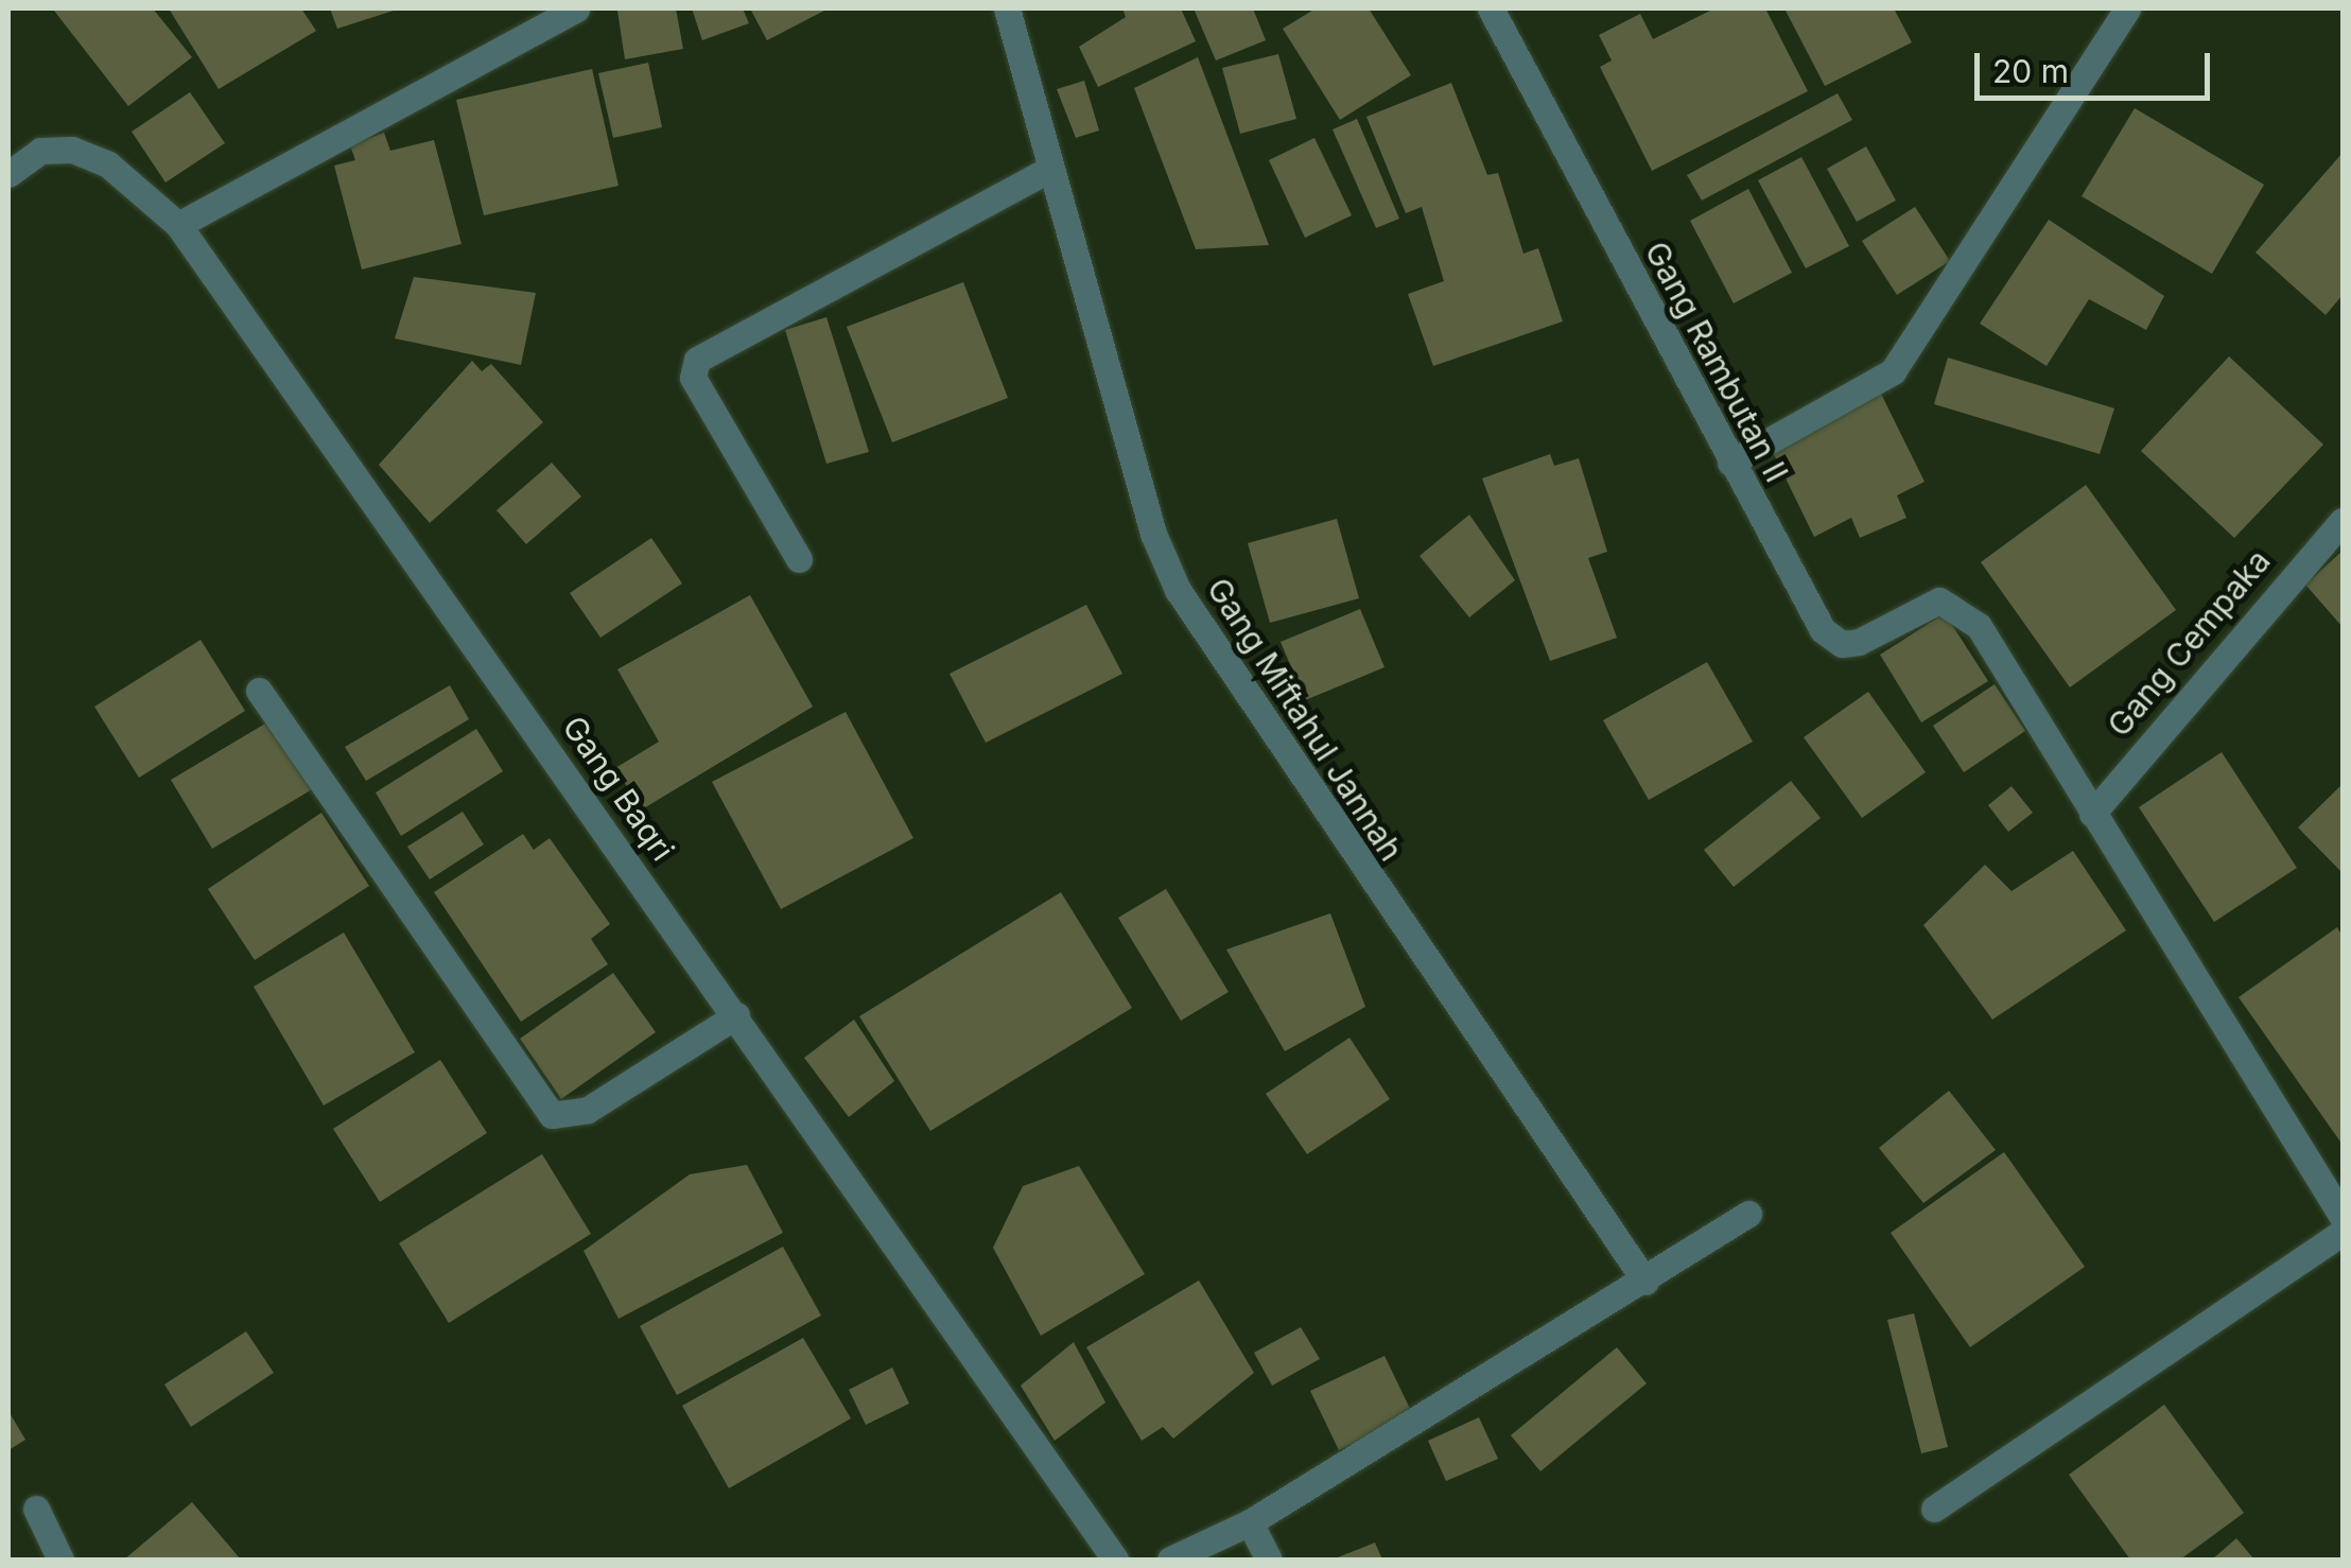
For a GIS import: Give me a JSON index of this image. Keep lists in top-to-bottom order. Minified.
{"streets":{"street":["Gang Rambutan II","Gang Cempaka","Gang Miftahul Jannah","Gang Baqri"]},"crossings":[["Gang Rambutan II","Gang Cempaka"]],"scale_bar":"20 m"}
